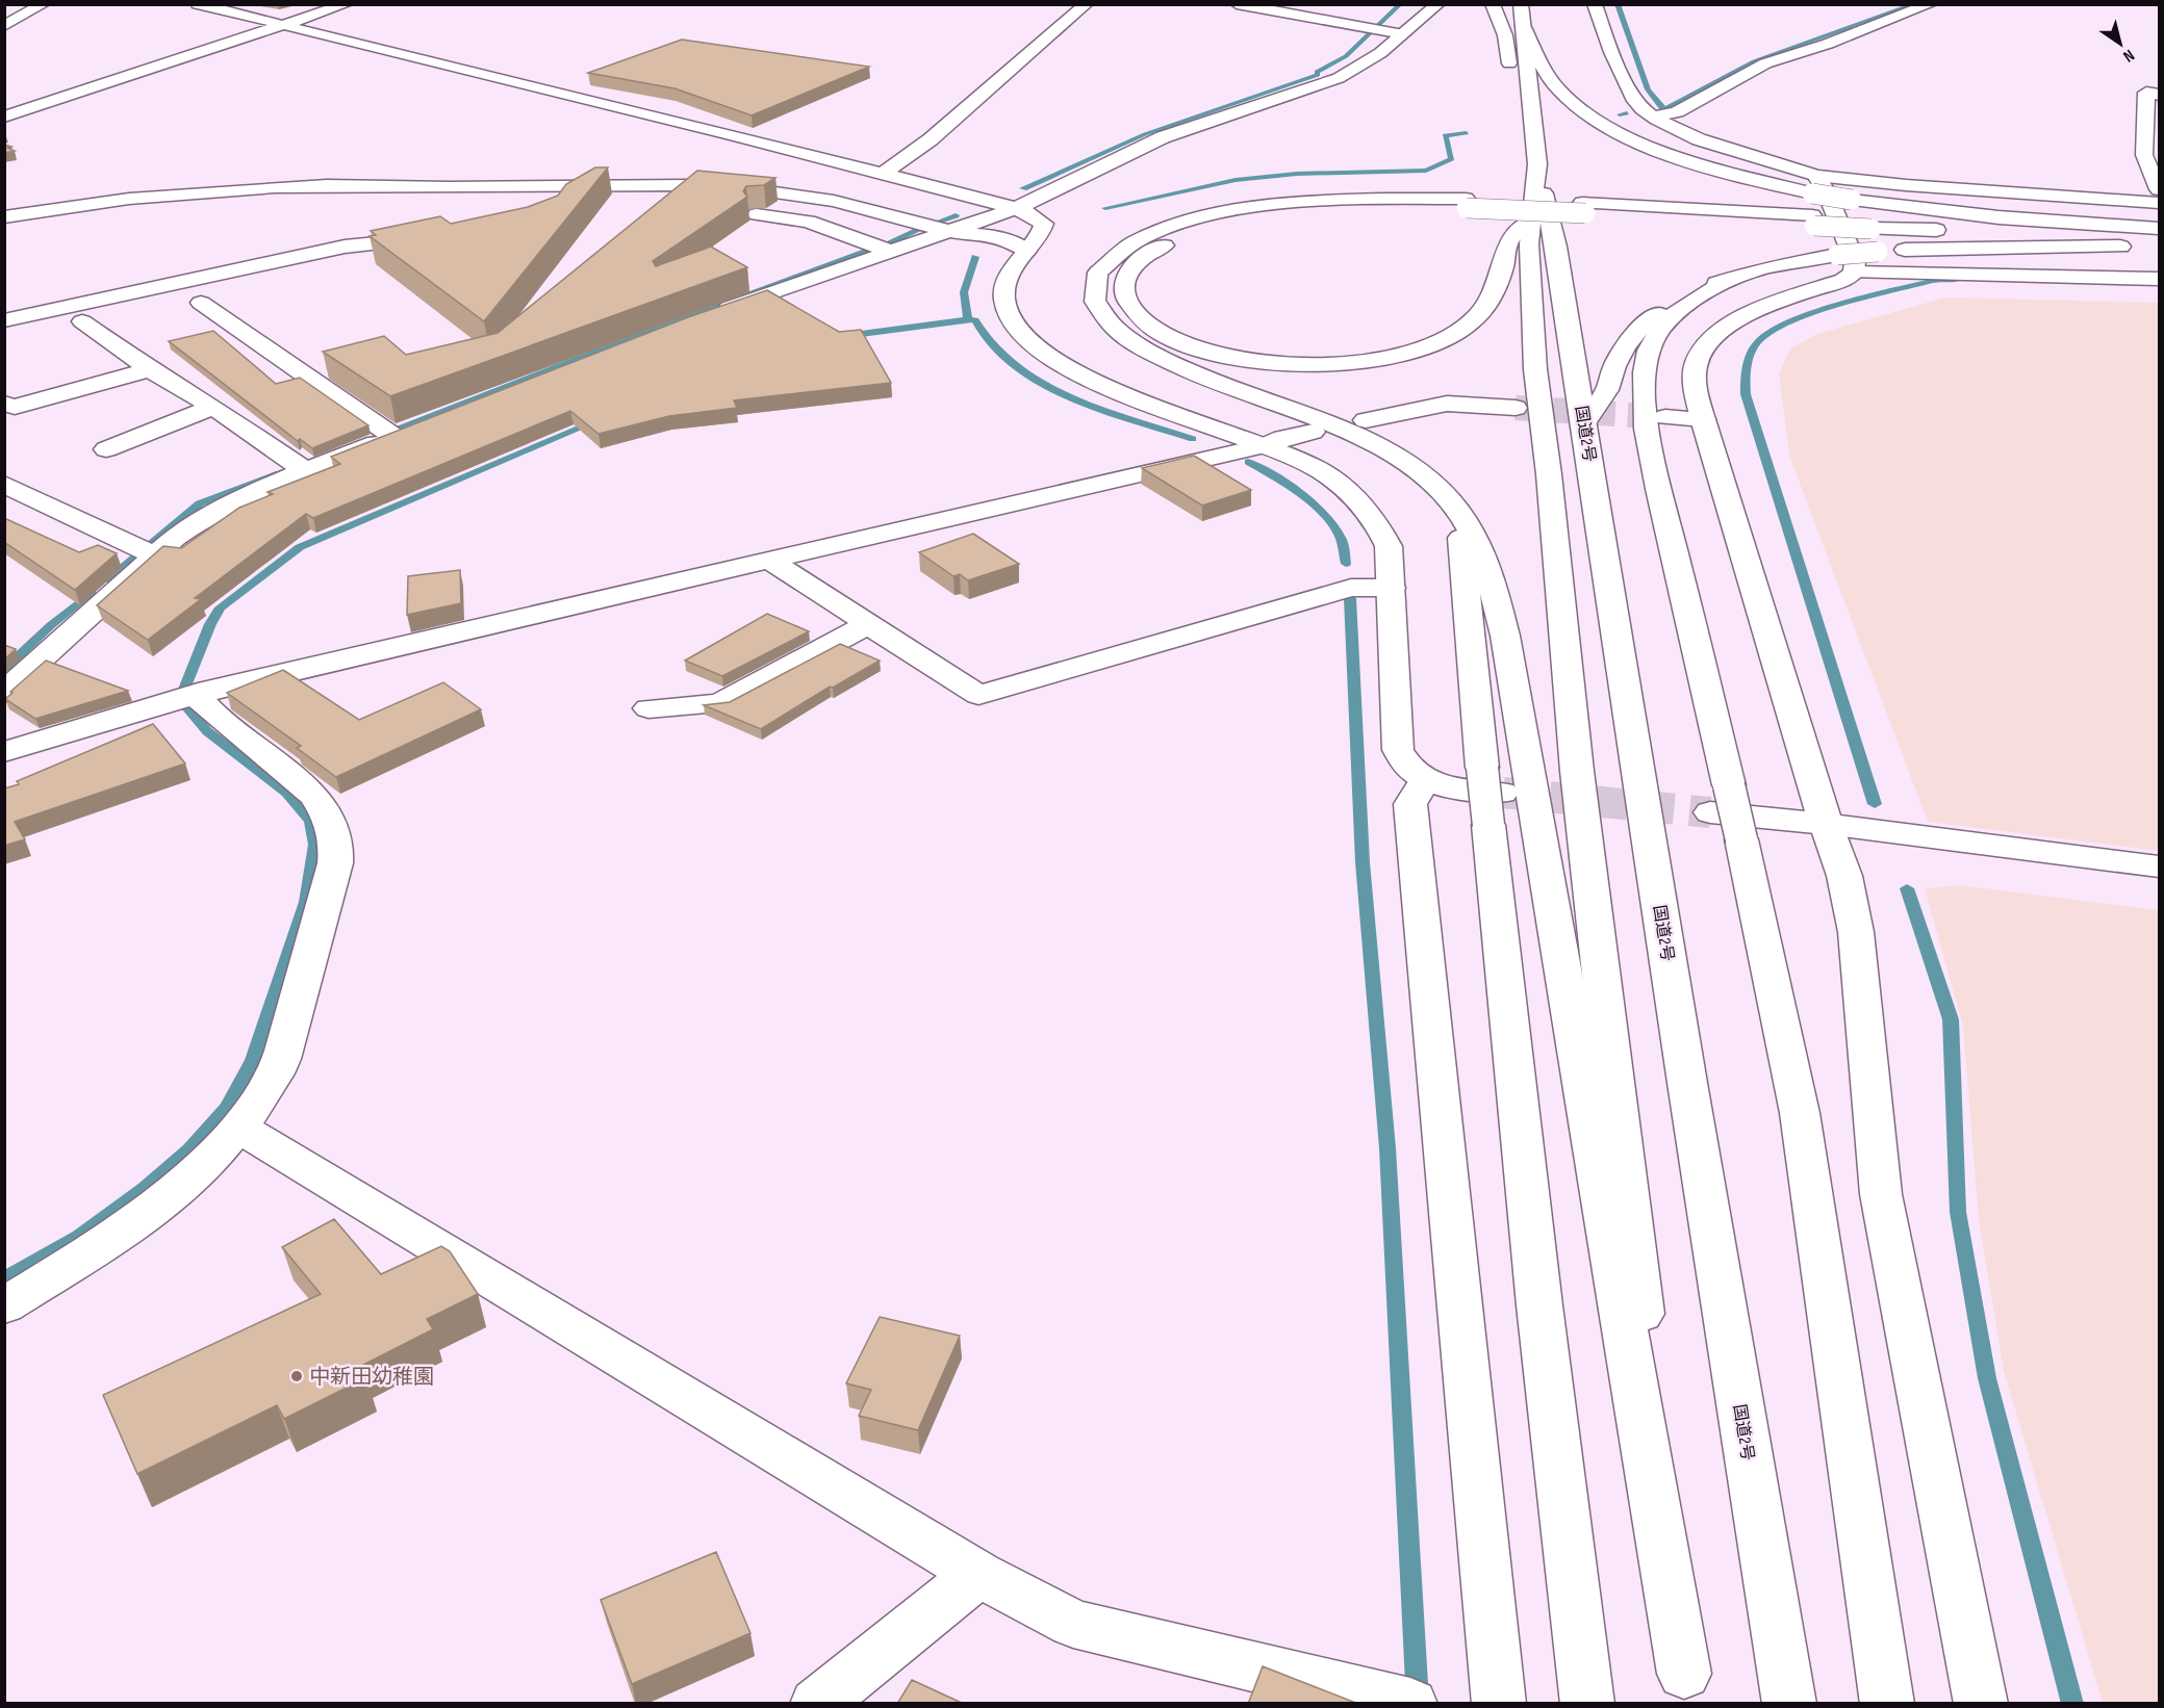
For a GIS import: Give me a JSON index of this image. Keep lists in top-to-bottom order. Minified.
{"streets":{"main road":["国道2号"]},"places":["中新田幼稚園"],"north":"bottom right"}
